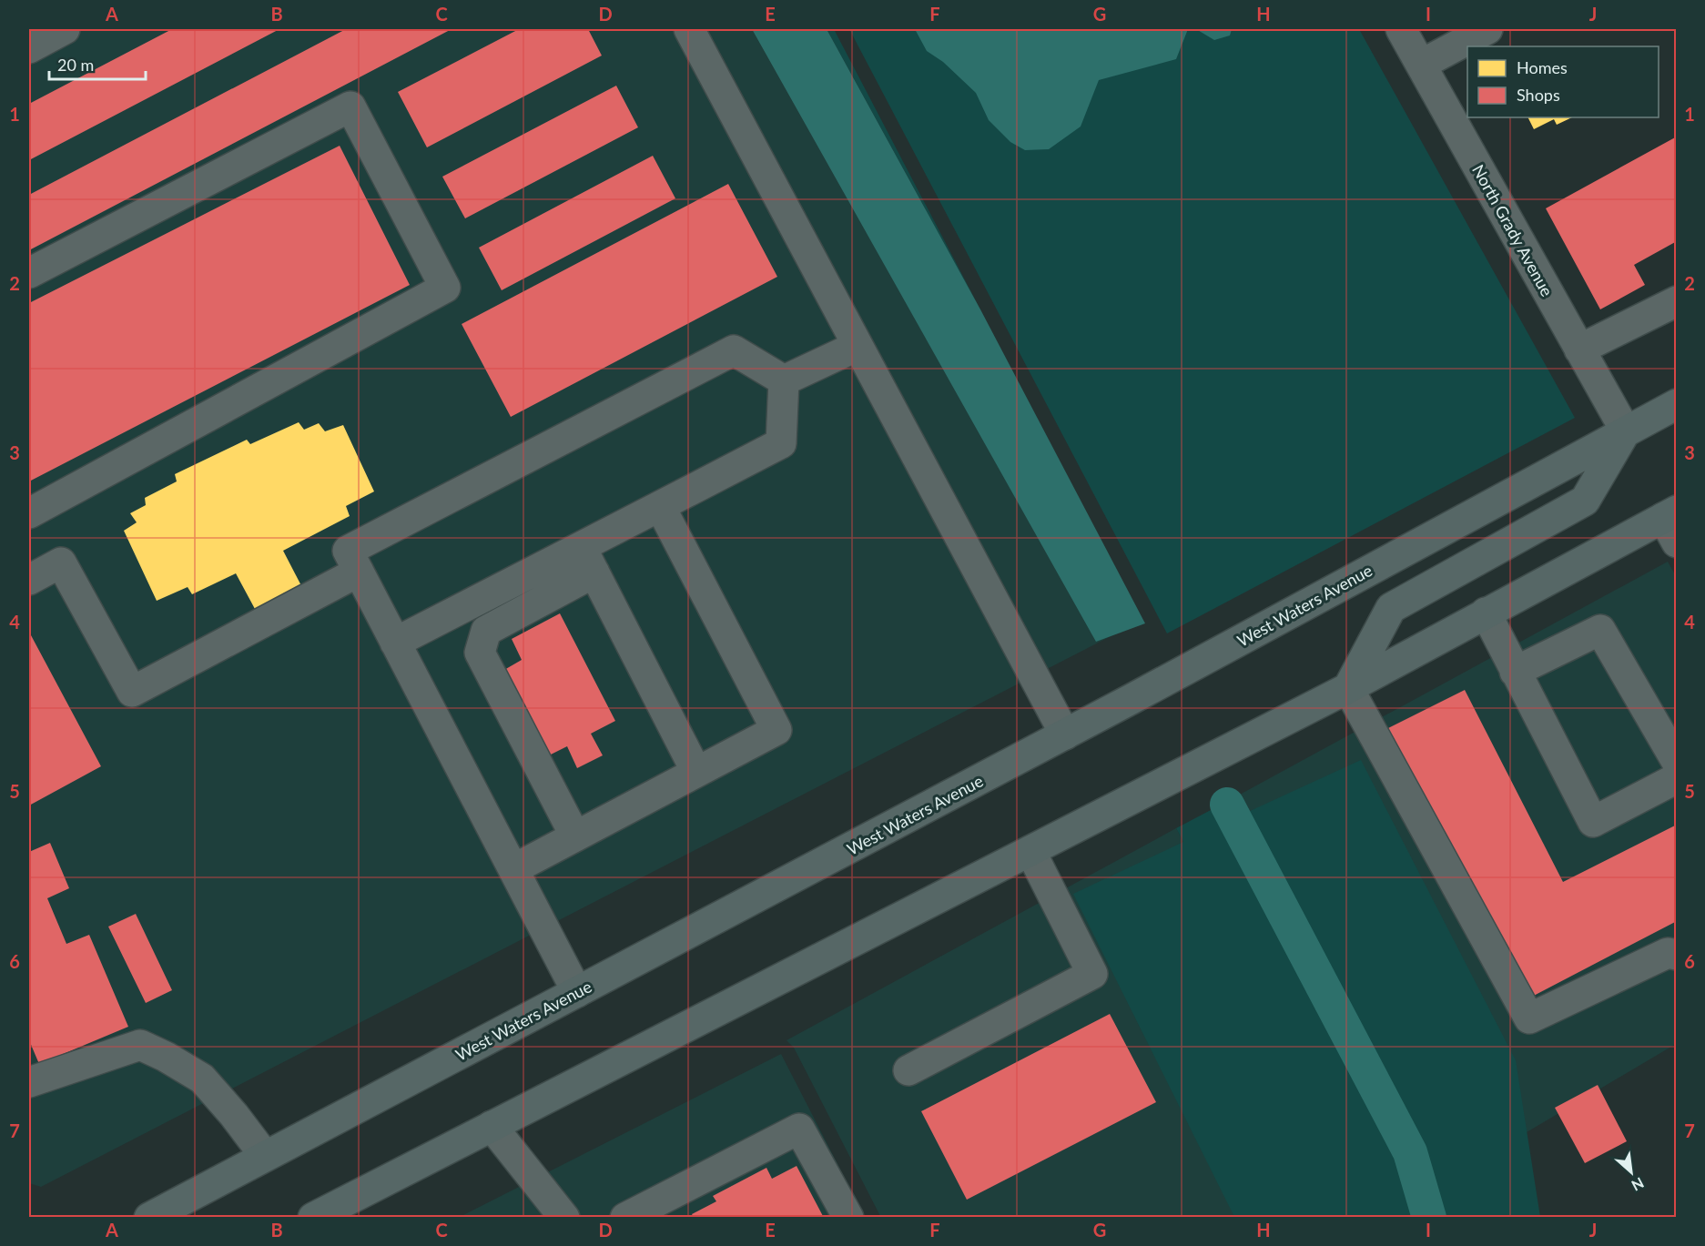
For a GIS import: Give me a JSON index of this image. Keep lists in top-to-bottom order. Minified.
{"streets":{"main road":["West Waters Avenue"],"street":["North Grady Avenue"]},"crossings":[["North Grady Avenue","West Waters Avenue"]],"legend":["Homes","Shops"],"scale_bar":"20 m","north":"bottom right","grid":{"columns":["A","B","C","D","E","F","G","H","I","J"],"rows":["1","2","3","4","5","6","7"]}}
